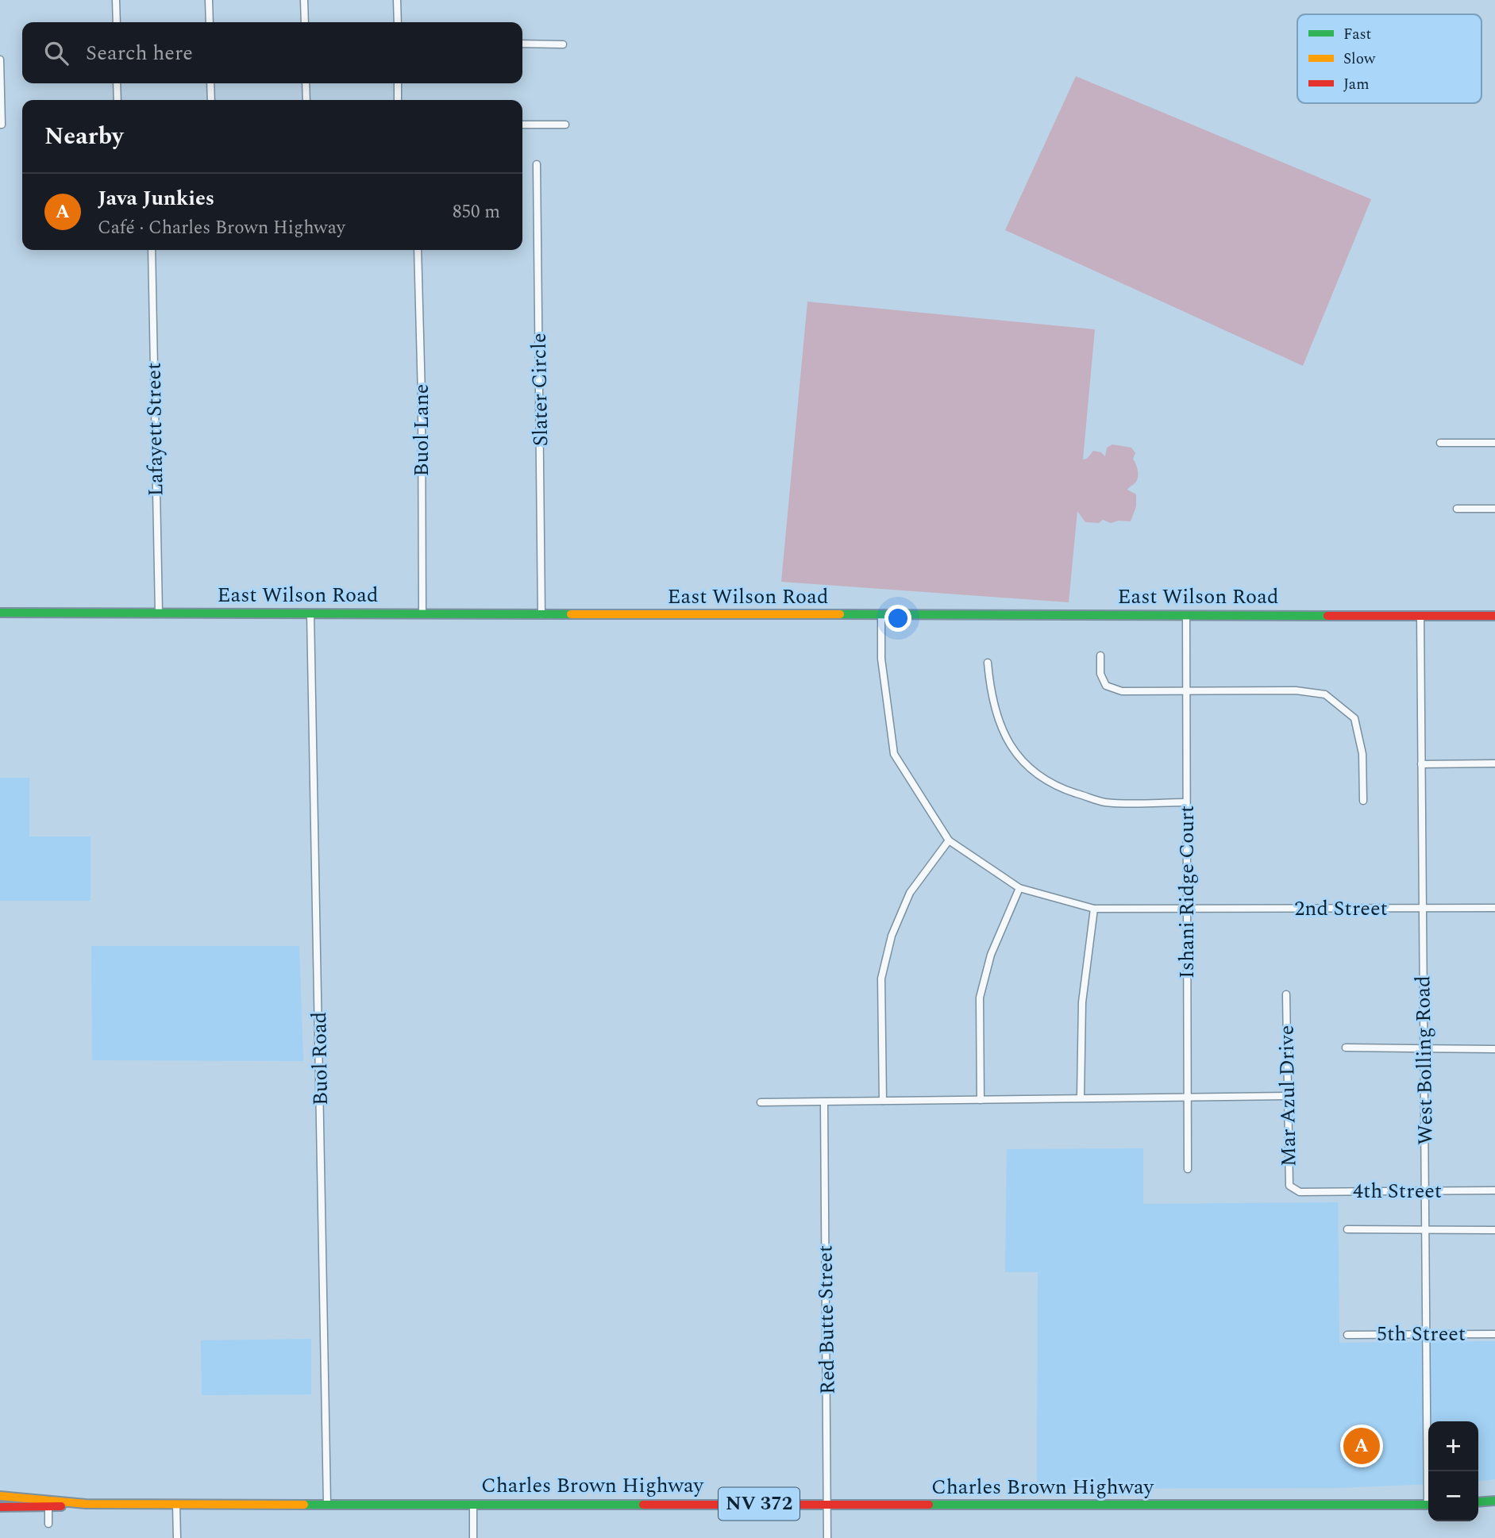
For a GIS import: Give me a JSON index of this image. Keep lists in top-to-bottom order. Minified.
{"streets":{"main road":["East Wilson Road","Charles Brown Highway","NV 372"],"street":["Slater Circle","Lafayett Street","Buol Lane","Ishani Ridge Court","2nd Street","Buol Road","West Bolling Road","Mar Azul Drive","4th Street","Red Butte Street","5th Street"]},"crossings":[["Slater Circle","East Wilson Road"],["Lafayett Street","East Wilson Road"],["Buol Lane","East Wilson Road"],["East Wilson Road","Ishani Ridge Court"],["East Wilson Road","Buol Road"],["East Wilson Road","West Bolling Road"],["Ishani Ridge Court","2nd Street"],["2nd Street","West Bolling Road"],["Buol Road","Charles Brown Highway"],["West Bolling Road","4th Street"],["West Bolling Road","5th Street"],["Mar Azul Drive","4th Street"],["Red Butte Street","Charles Brown Highway"]],"legend":["Fast","Slow","Jam"],"page":{"search":"Search here","heading":"Nearby","list":[{"mark":"A","name":"Java Junkies","note":"Café · Charles Brown Highway","value":"850 m"}],"map_buttons":["+","−"],"pins":"A"}}
